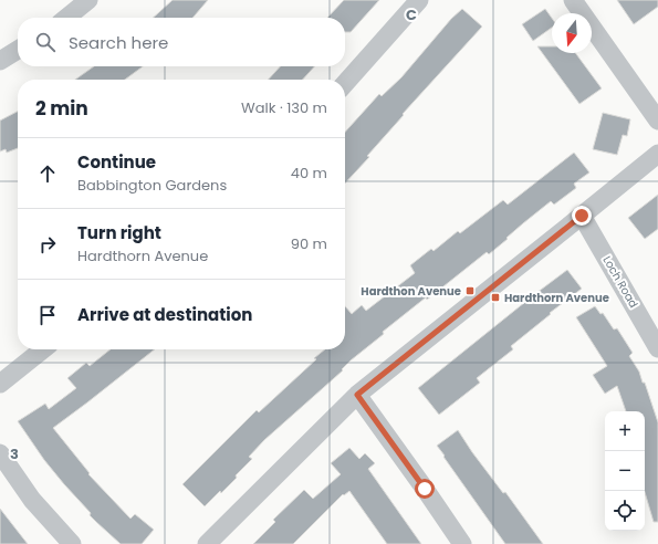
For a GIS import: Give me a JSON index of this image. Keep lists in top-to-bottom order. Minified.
{"streets":{"street":["Loch Road"]},"places":{"transit":["Hardthon Avenue","Hardthorn Avenue"]},"north":"bottom","page":{"search":"Search here","heading":["2 min","Walk · 130 m"],"list":[["Continue","Babbington Gardens","40 m"],["Turn right","Hardthorn Avenue","90 m"],"Arrive at destination"],"map_buttons":["+","−"]},"grid":{"columns":["C"],"rows":["3"]}}
